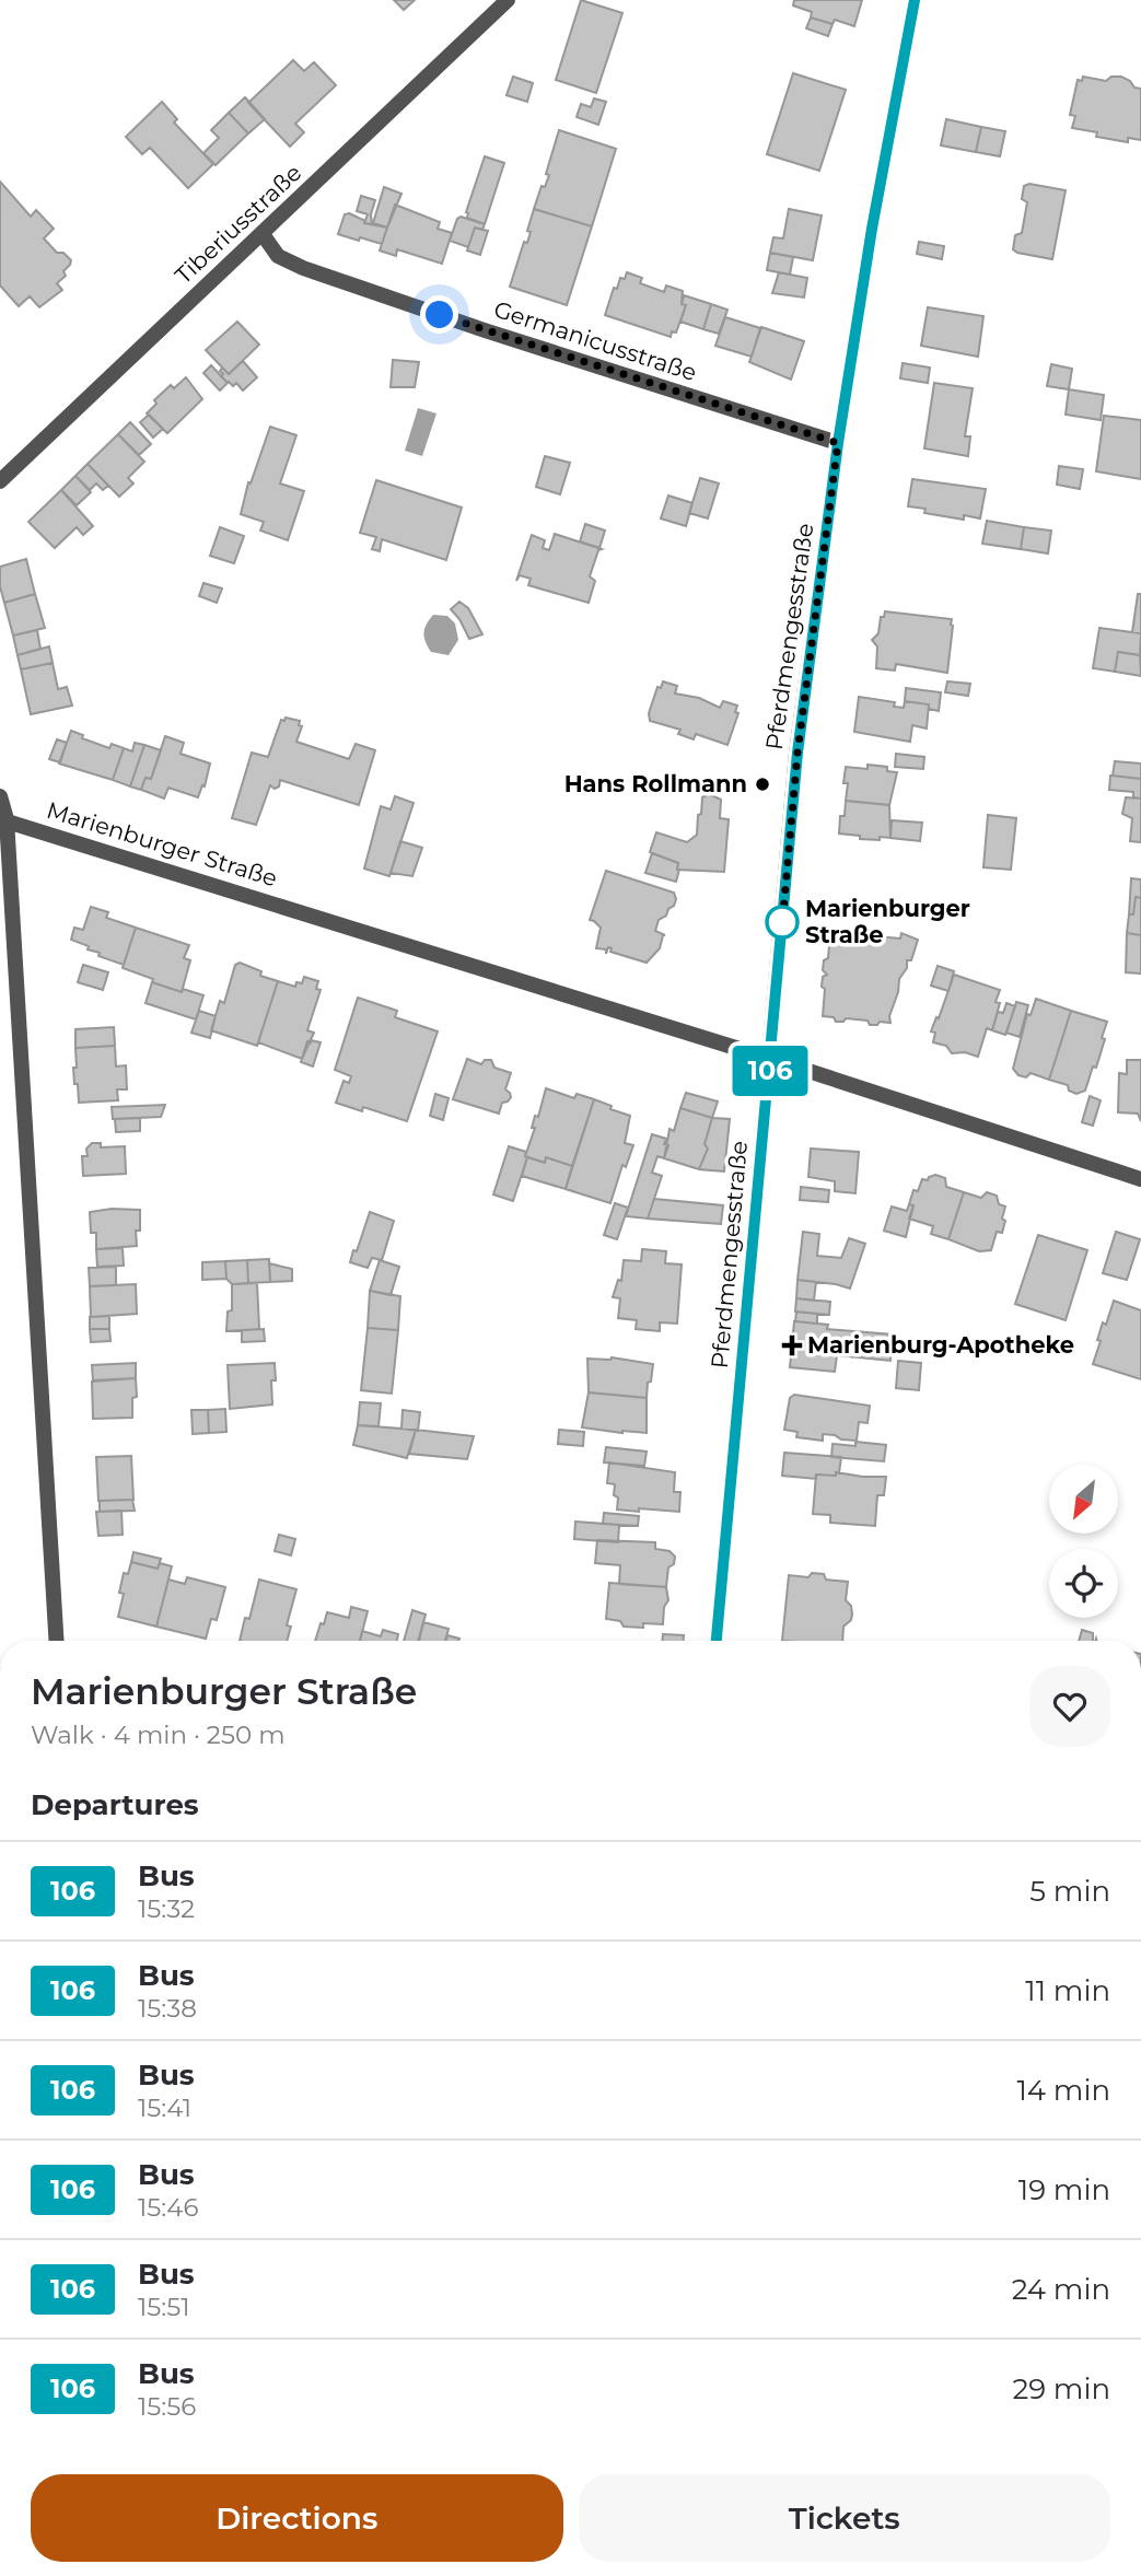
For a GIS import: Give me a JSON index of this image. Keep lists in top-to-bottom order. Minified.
{"streets":{"street":["Tiberiusstraße","Germanicusstraße","Pferdmengesstraße","Marienburger Straße"]},"crossings":[["Tiberiusstraße","Germanicusstraße"],["Germanicusstraße","Pferdmengesstraße"],["Pferdmengesstraße","Marienburger Straße"]],"places":{"other":["Hans Rollmann","Marienburger Straße"],"health":["Marienburg-Apotheke"]},"lines":["bus line 106"],"north":"bottom left","page":{"on_map":"106","heading":[["Marienburger Straße","Walk · 4 min · 250 m"],"Departures"],"list":[{"mark":"106","name":"Bus","note":"15:32","value":"5 min"},{"mark":"106","name":"Bus","note":"15:38","value":"11 min"},{"mark":"106","name":"Bus","note":"15:41","value":"14 min"},{"mark":"106","name":"Bus","note":"15:46","value":"19 min"},{"mark":"106","name":"Bus","note":"15:51","value":"24 min"},{"mark":"106","name":"Bus","note":"15:56","value":"29 min"}],"buttons":["Directions","Tickets"]}}
